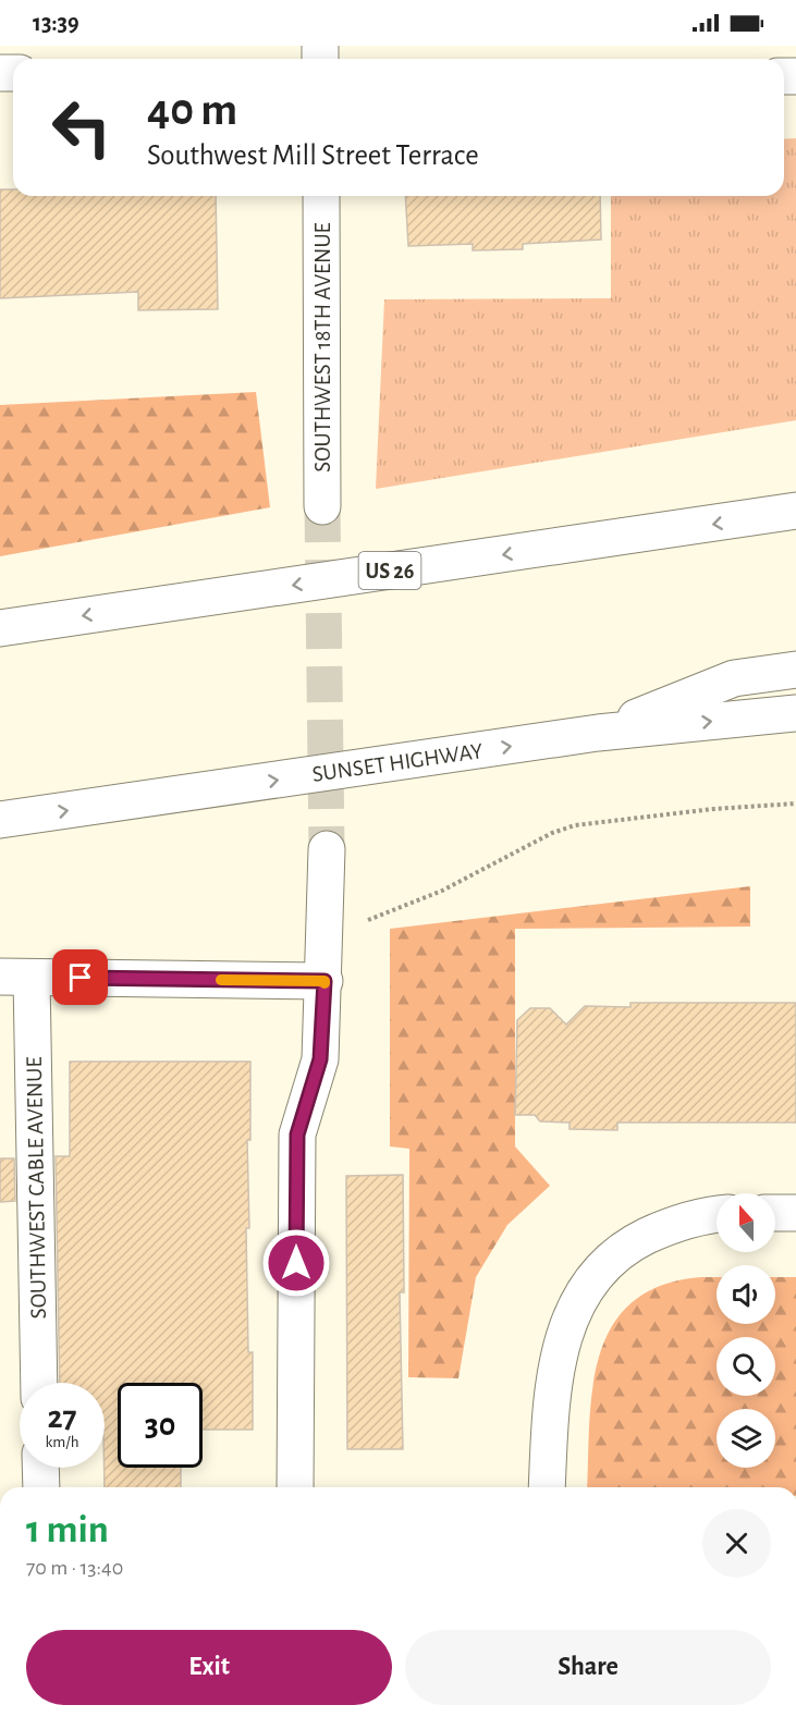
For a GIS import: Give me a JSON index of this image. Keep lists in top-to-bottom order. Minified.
{"streets":{"main road":["SOUTHWEST 18TH AVENUE","US 26","SUNSET HIGHWAY","SOUTHWEST CABLE AVENUE"]},"north":"top","page":{"status":"13:39","turn":["40 m","Southwest Mill Street Terrace"],"speed":"27 km/h","limit":"30","heading":["1 min","70 m · 13:40"],"buttons":["Exit","Share"]}}
